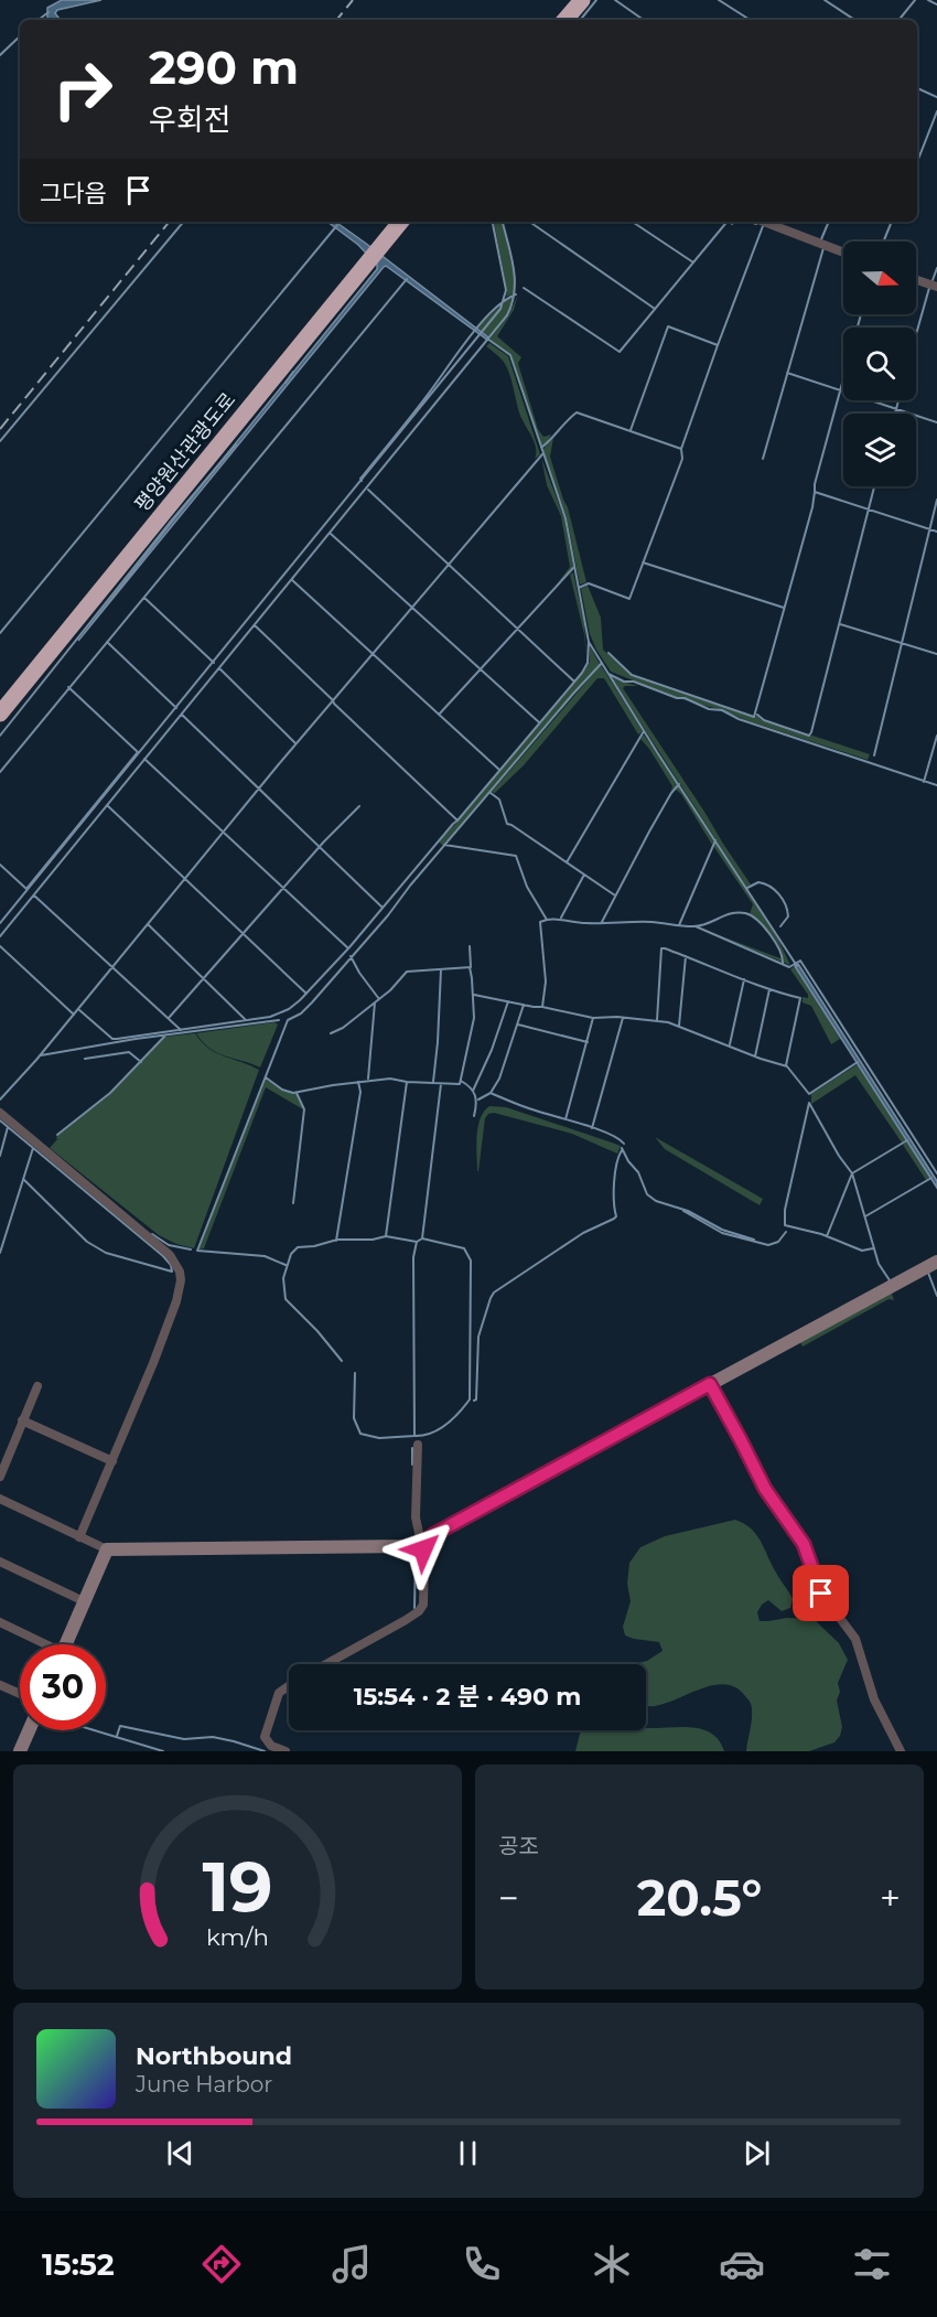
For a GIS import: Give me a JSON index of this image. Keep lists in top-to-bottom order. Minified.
{"streets":{"highway":["평양원산관광도로"]},"north":"right","page":{"turn":["290 m","우회전"],"then":"그다음","limit":"30","trip":"15:54 · 2 분 · 490 m","tile":"공조","heat":["−","20.5°","+"],"song":["Northbound","June Harbor"],"tabs":"15:52","gauge":["19","km/h"]}}
